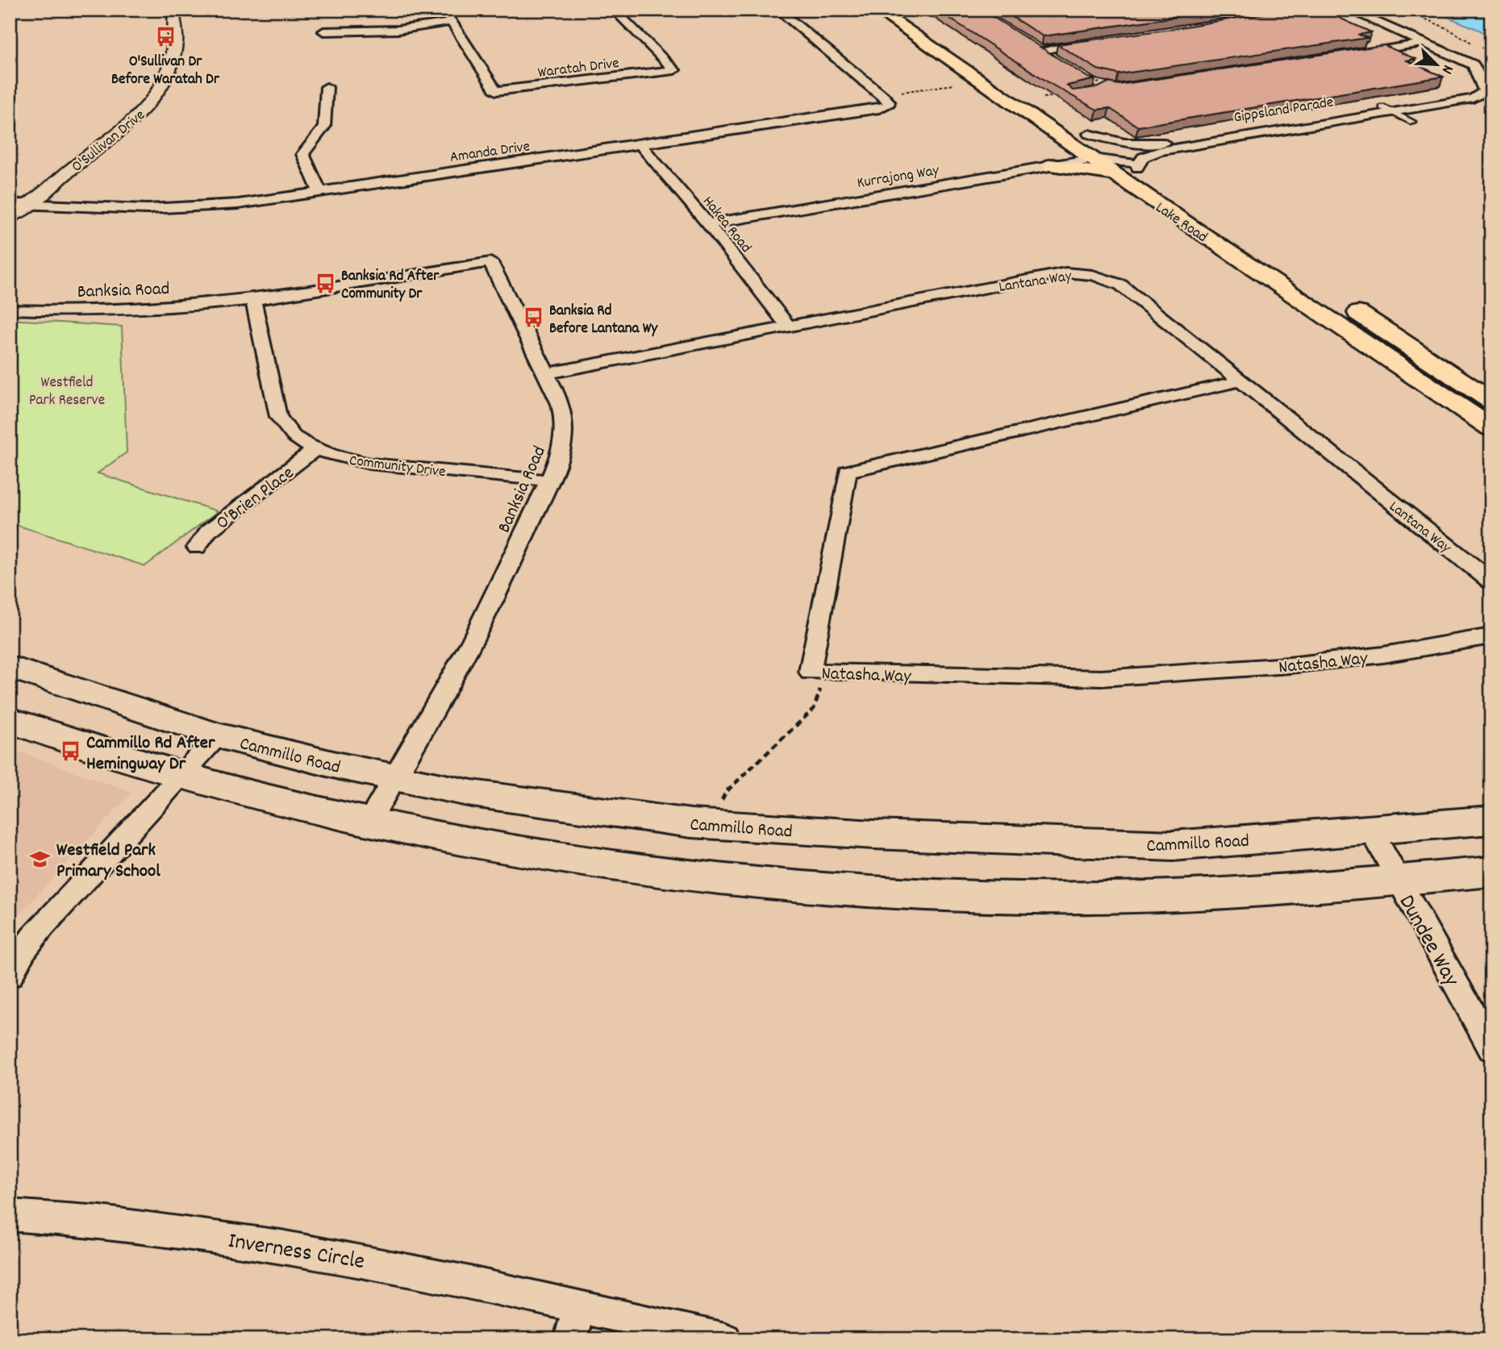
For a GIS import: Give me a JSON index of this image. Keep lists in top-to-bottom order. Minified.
{"streets":{"main road":["Lake Road","Cammillo Road"],"street":["Waratah Drive","Gippsland Parade","O'Sullivan Drive","Amanda Drive","Kurrajong Way","Hakea Road","Lantana Way","Banksia Road","Community Drive","O'Brien Place","Natasha Way","Dundee Way","Inverness Circle"]},"crossings":[["Gippsland Parade","Lake Road"],["O'Sullivan Drive","Amanda Drive"],["Amanda Drive","Hakea Road"],["Kurrajong Way","Lake Road"],["Kurrajong Way","Hakea Road"],["Hakea Road","Lantana Way"],["Lantana Way","Banksia Road"],["Lantana Way","Natasha Way"],["Banksia Road","Community Drive"],["Banksia Road","Cammillo Road"],["Community Drive","O'Brien Place"],["Cammillo Road","Dundee Way"]],"parks":["Westfield Park Reserve"],"places":{"bus stop":["O'Sullivan Dr Before Waratah Dr","Banksia Rd After Community Dr","Banksia Rd Before Lantana Wy","Cammillo Rd After Hemingway Dr"],"school or university":["Westfield Park Primary School"]},"north":"bottom right"}
